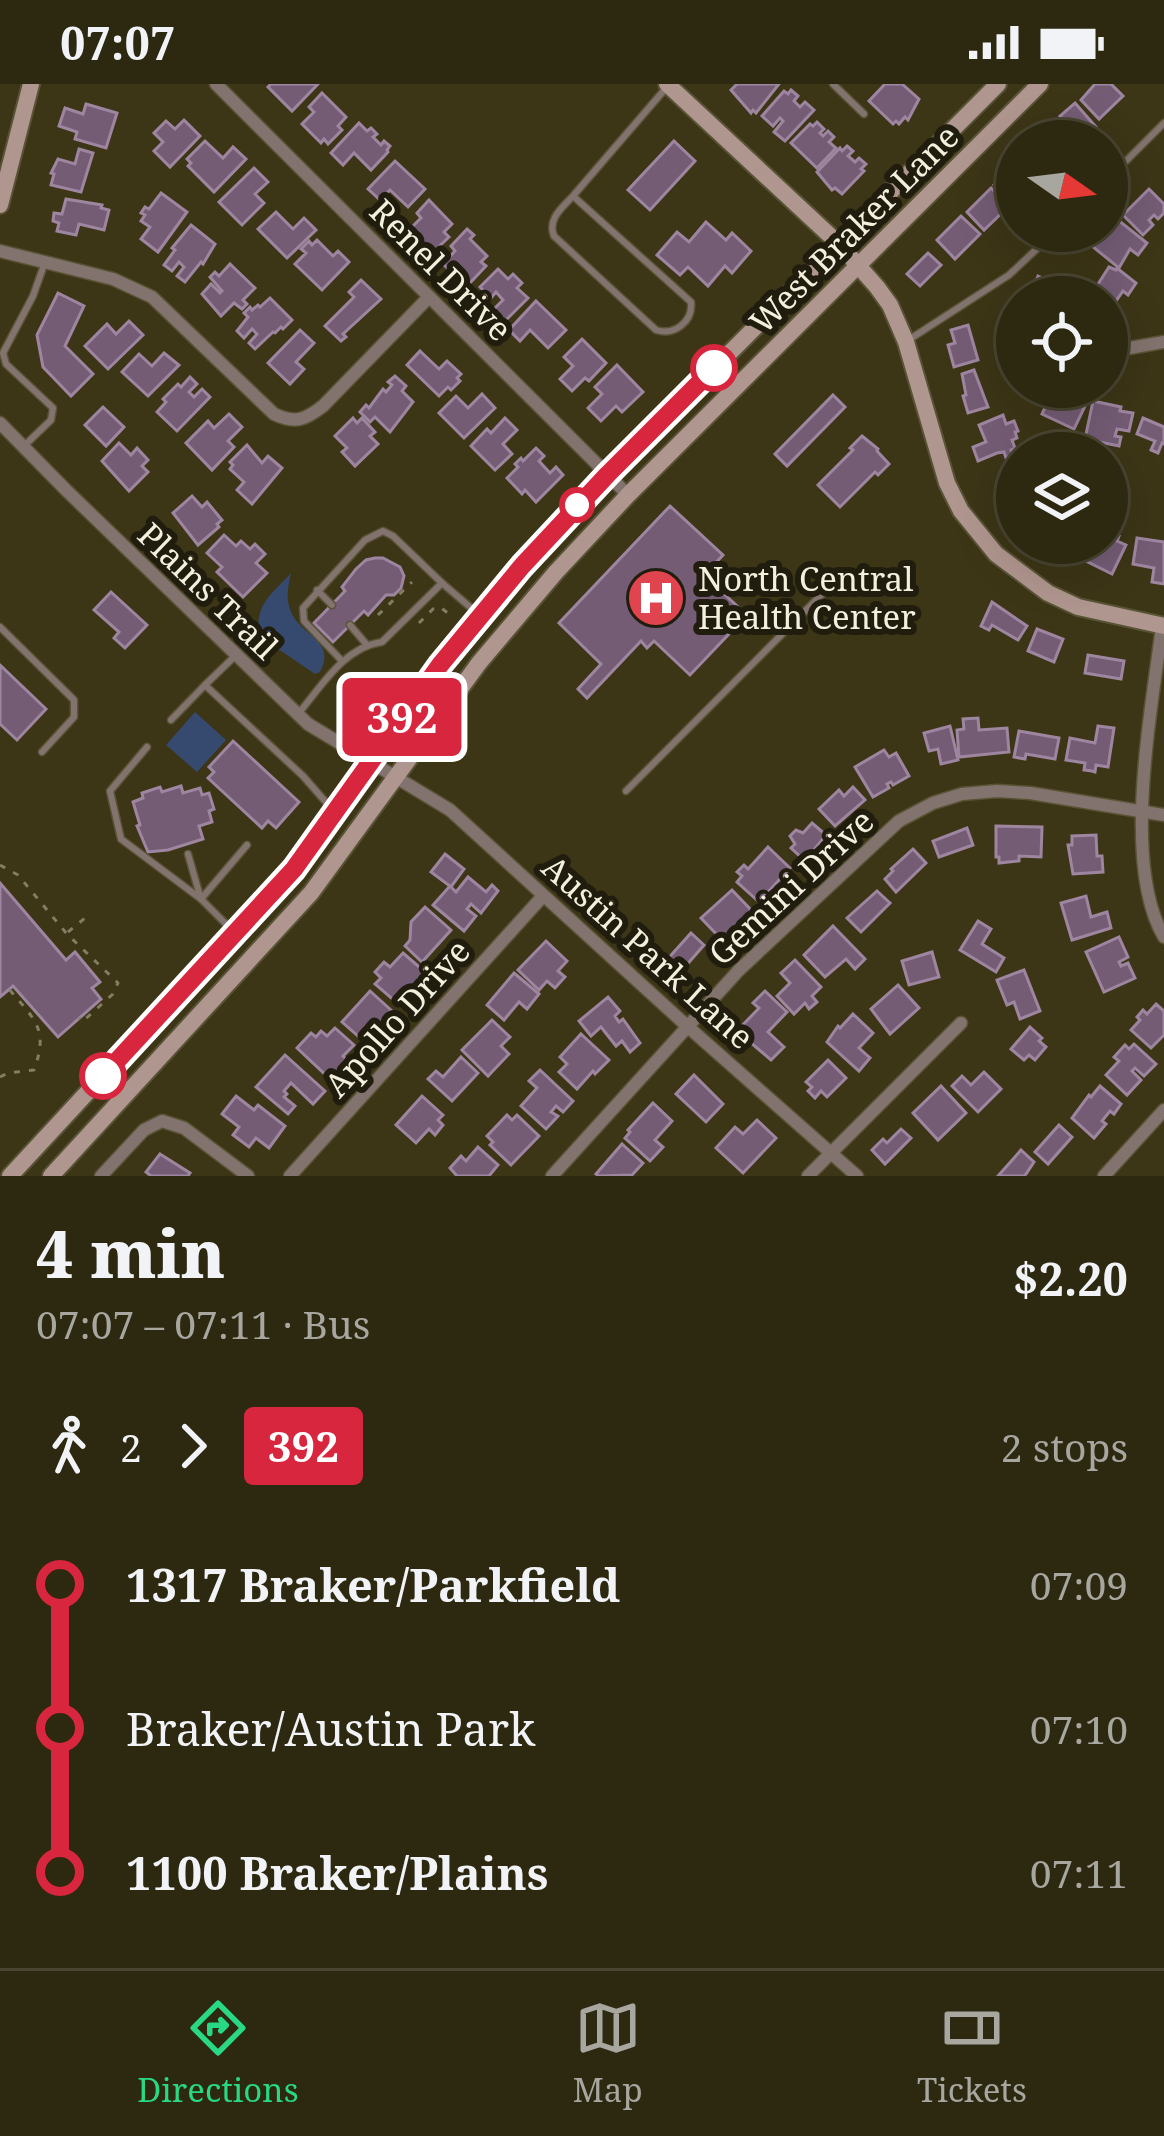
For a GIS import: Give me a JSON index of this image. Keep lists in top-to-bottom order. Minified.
{"streets":{"main road":["West Braker Lane"],"street":["Renel Drive","Plains Trail","Gemini Drive","Austin Park Lane","Apollo Drive"]},"crossings":[["West Braker Lane","Renel Drive"],["West Braker Lane","Plains Trail"],["West Braker Lane","Austin Park Lane"],["Plains Trail","Austin Park Lane"],["Gemini Drive","Austin Park Lane"],["Austin Park Lane","Apollo Drive"]],"places":{"hospital":["North Central Health Center"]},"lines":["bus line 392"],"north":"right","page":{"status":"07:07","on_map":"392","heading":["4 min","07:07 – 07:11 · Bus","$2.20"],"legs":["2","392","2 stops"],"list":[{"name":"1317 Braker/Parkfield","value":"07:09"},{"name":"Braker/Austin Park","value":"07:10"},{"name":"1100 Braker/Plains","value":"07:11"}],"tabs":["Directions","Map","Tickets"]}}
